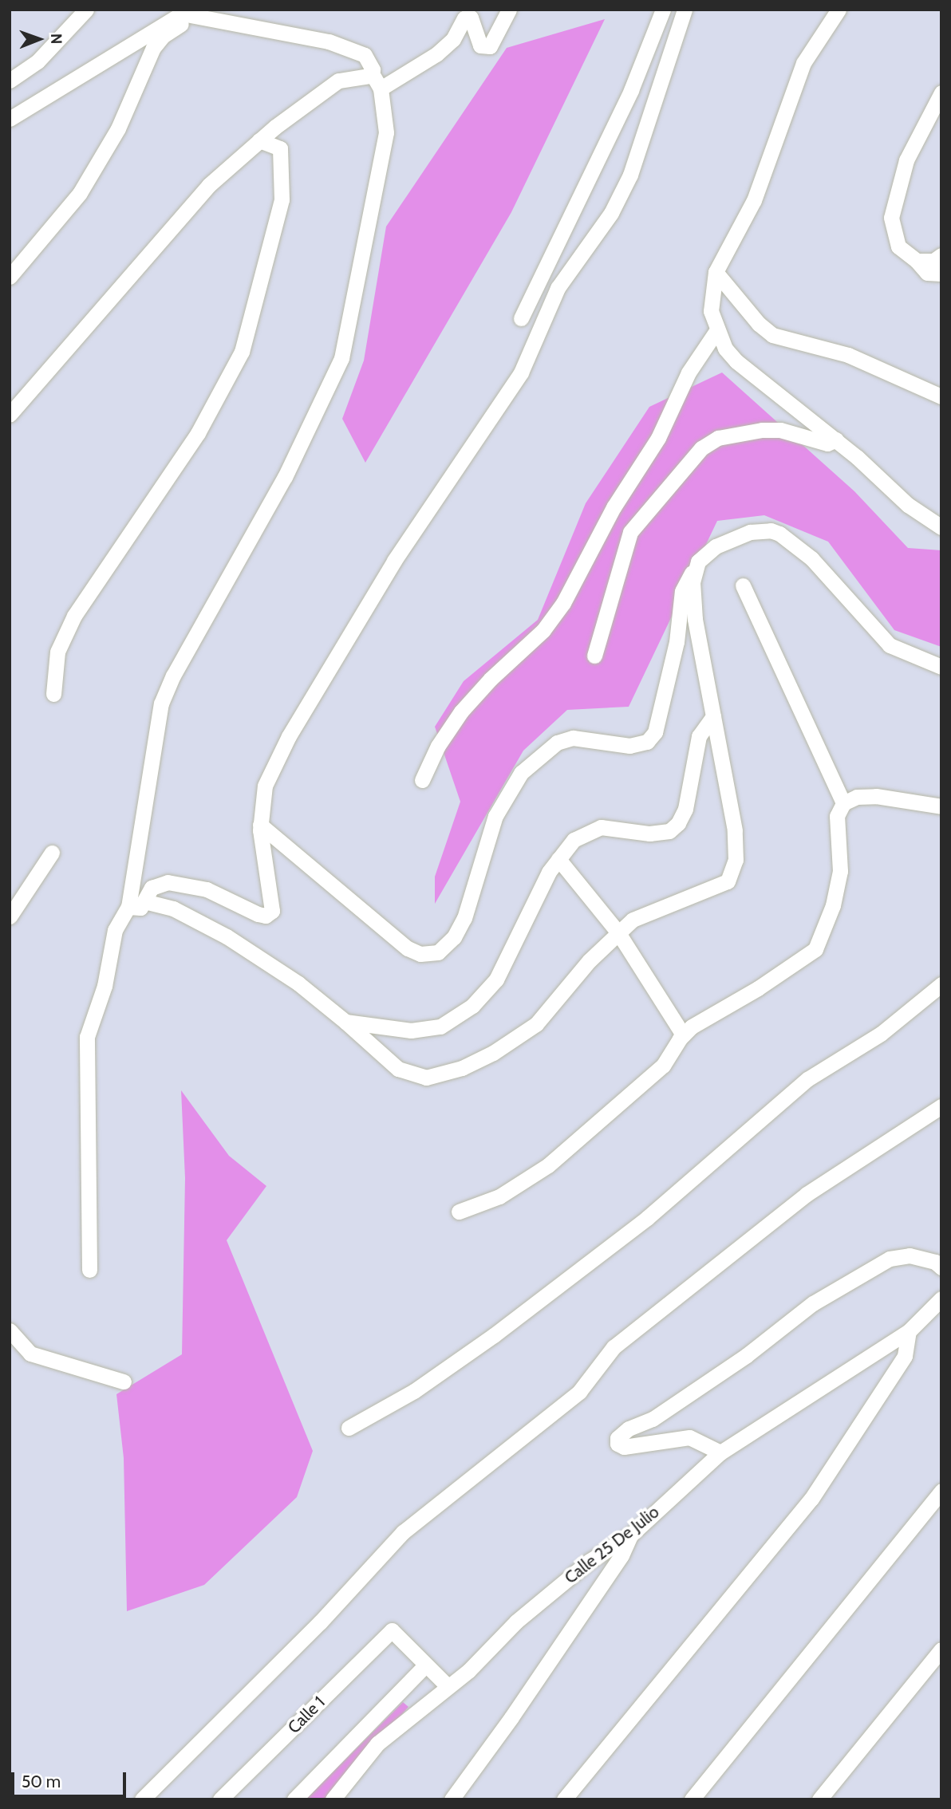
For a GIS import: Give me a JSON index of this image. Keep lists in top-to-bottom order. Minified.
{"streets":{"street":["Calle 25 De Julio","Calle 1"]},"scale_bar":"50 m","north":"right"}
